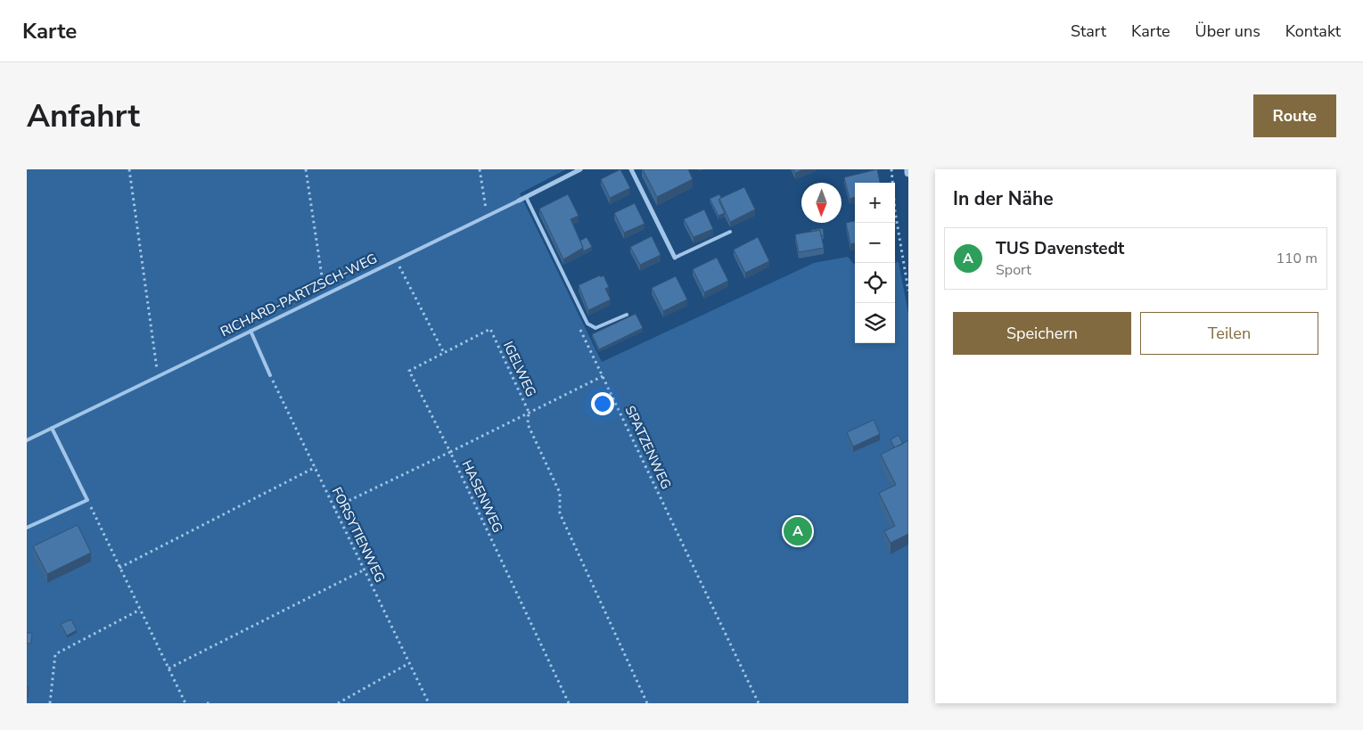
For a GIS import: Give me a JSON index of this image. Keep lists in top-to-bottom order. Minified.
{"streets":{"street":["RICHARD-PARTZSCH-WEG"],"path":["IGELWEG","SPATZENWEG","HASENWEG","FORSYTIENWEG"]},"crossings":[["IGELWEG","HASENWEG"],["SPATZENWEG","HASENWEG"]],"north":"bottom","page":{"header":"Karte","nav":["Start","Karte","Über uns","Kontakt"],"buttons":["Route",["Speichern","Teilen"]],"title":"Anfahrt","heading":"In der Nähe","map_buttons":["+","−"],"list":[{"mark":"A","name":"TUS Davenstedt","note":"Sport","value":"110 m"}],"pins":"A"}}
